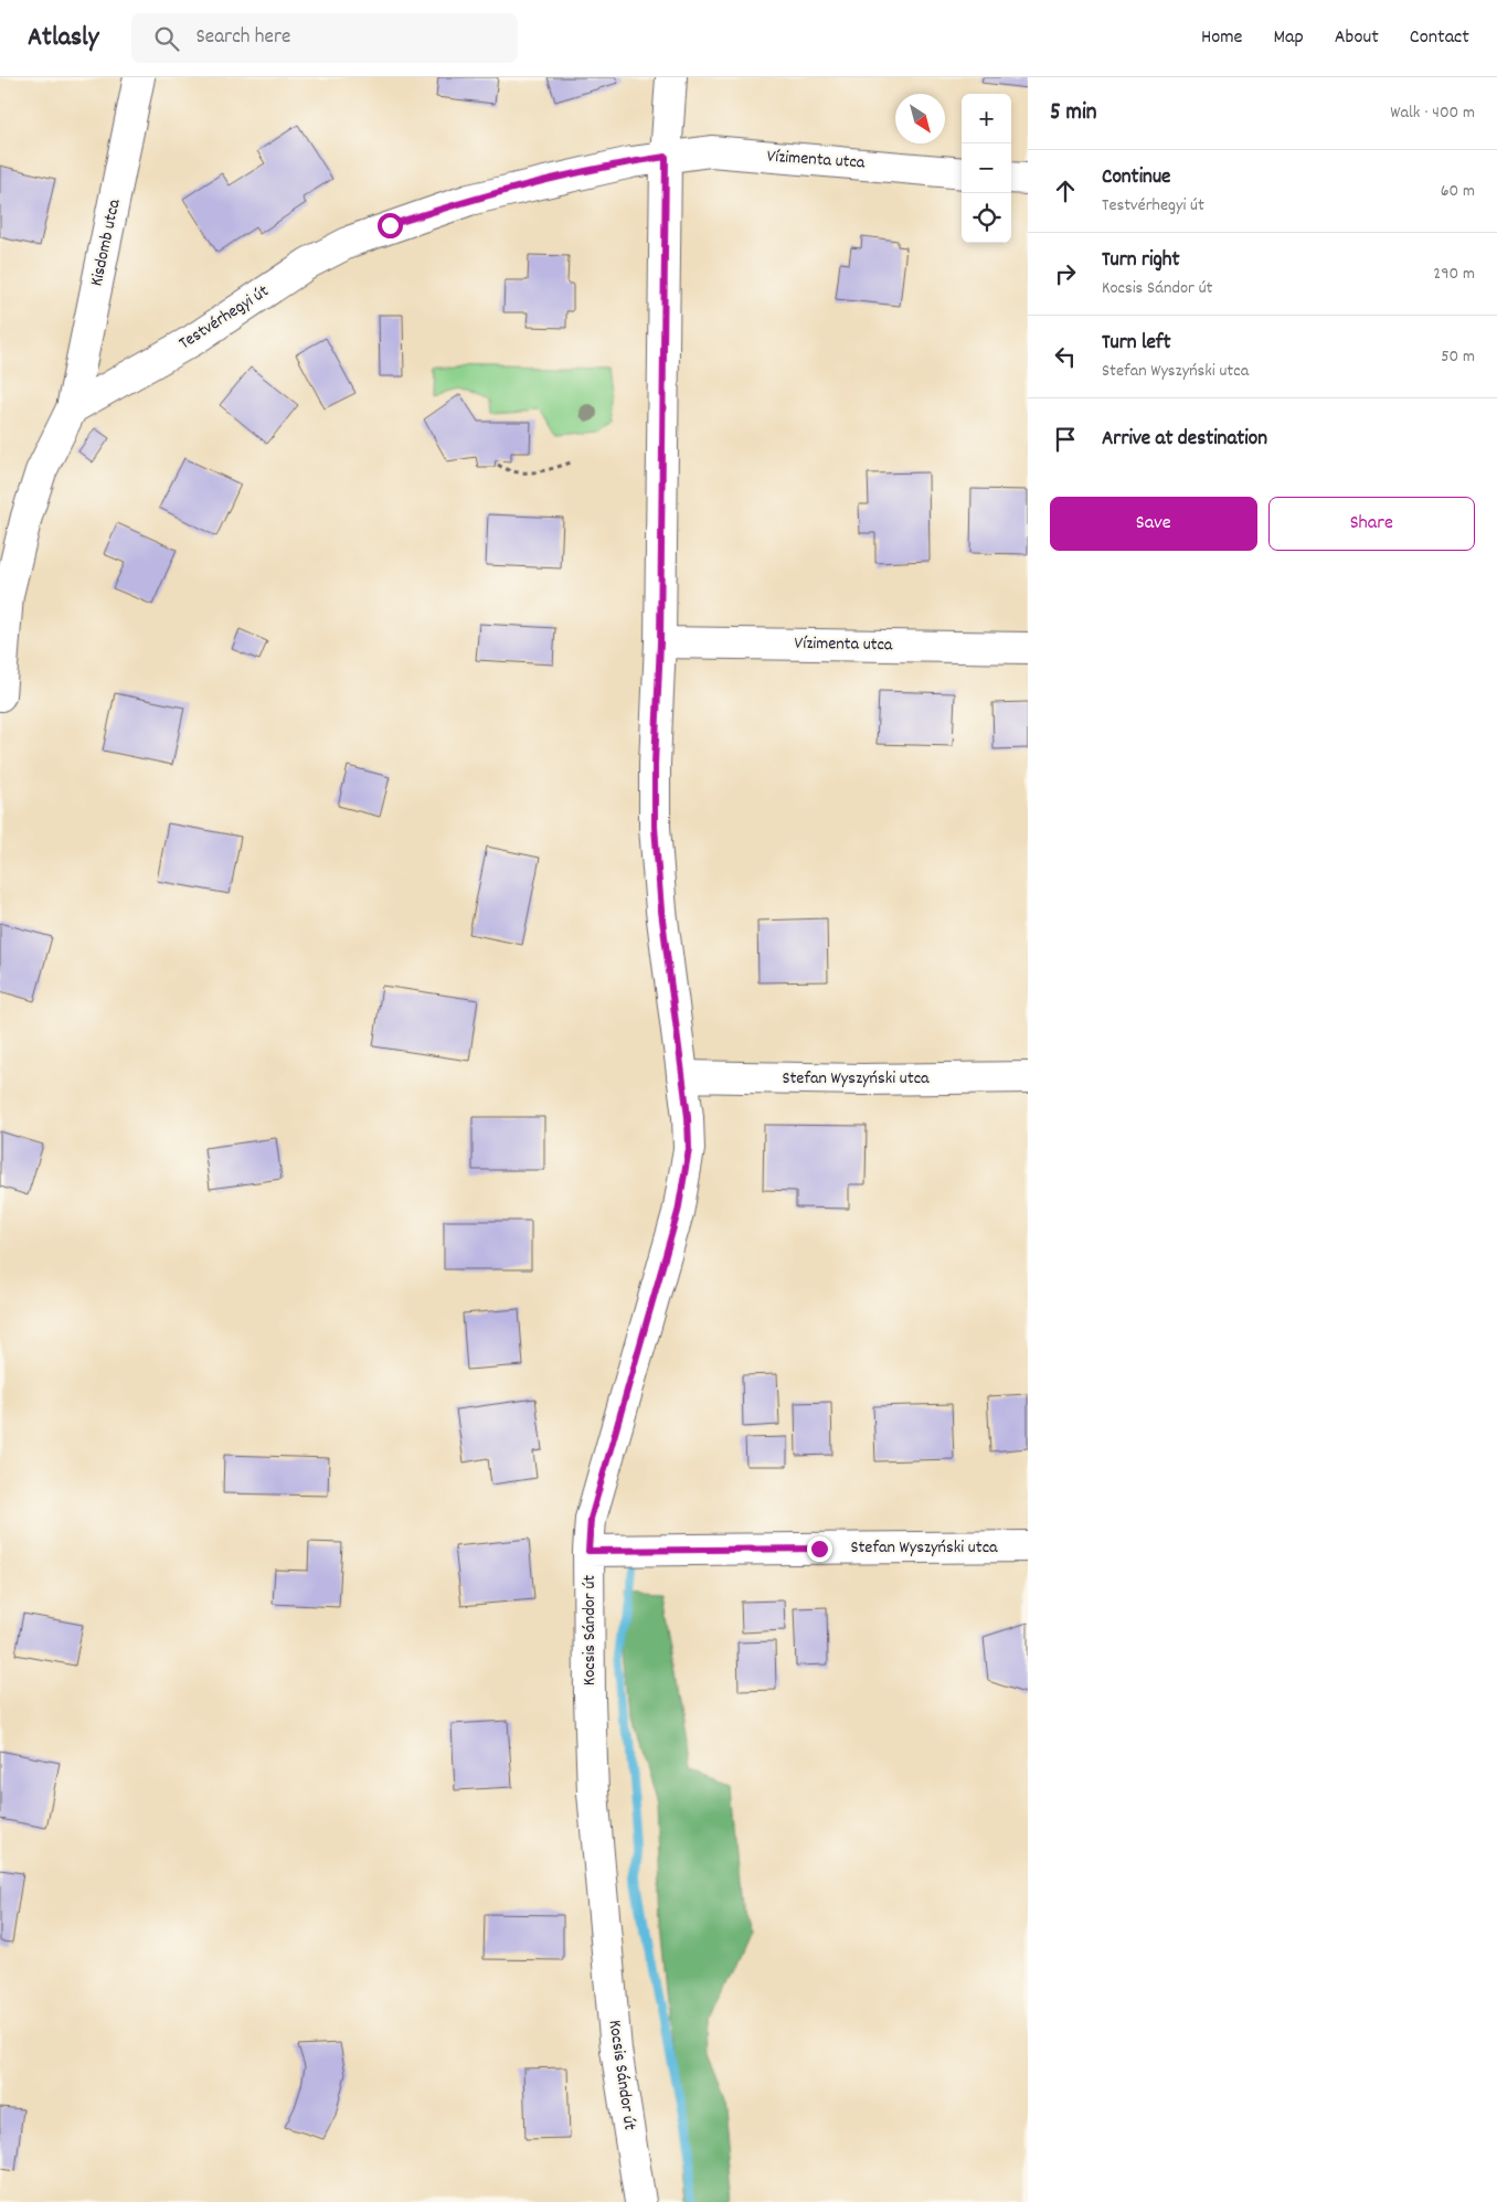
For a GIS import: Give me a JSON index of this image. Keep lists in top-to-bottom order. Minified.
{"streets":{"street":["Vízimenta utca","Kisdomb utca","Testvérhegyi út","Stefan Wyszyński utca","Kocsis Sándor út"]},"crossings":[["Vízimenta utca","Testvérhegyi út"],["Vízimenta utca","Kocsis Sándor út"],["Kisdomb utca","Testvérhegyi út"],["Testvérhegyi út","Kocsis Sándor út"],["Stefan Wyszyński utca","Kocsis Sándor út"]],"north":"bottom right","page":{"header":"Atlasly","search":"Search here","nav":["Home","Map","About","Contact"],"heading":["5 min","Walk · 400 m"],"map_buttons":["+","−"],"list":[["Continue","Testvérhegyi út","60 m"],["Turn right","Kocsis Sándor út","290 m"],["Turn left","Stefan Wyszyński utca","50 m"],"Arrive at destination"],"buttons":["Save","Share"]}}
